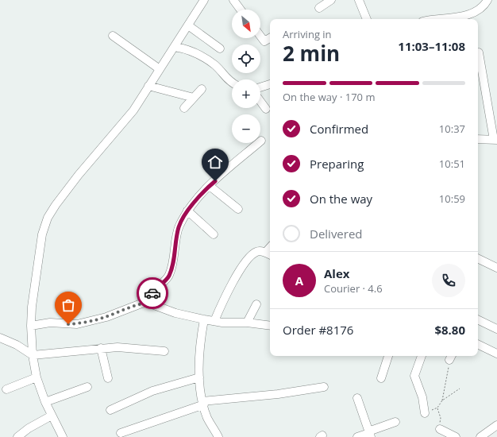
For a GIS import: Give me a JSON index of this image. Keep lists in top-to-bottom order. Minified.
{"north":"bottom right","page":{"map_buttons":["+","−"],"heading":["2 min","Arriving in","11:03–11:08"],"panel":["Alex","Courier · 4.6","Order #8176","$8.80"],"bar":"On the way · 170 m","list":[["Confirmed","10:37"],["Preparing","10:51"],["On the way","10:59"],"Delivered"],"round":"A"}}
